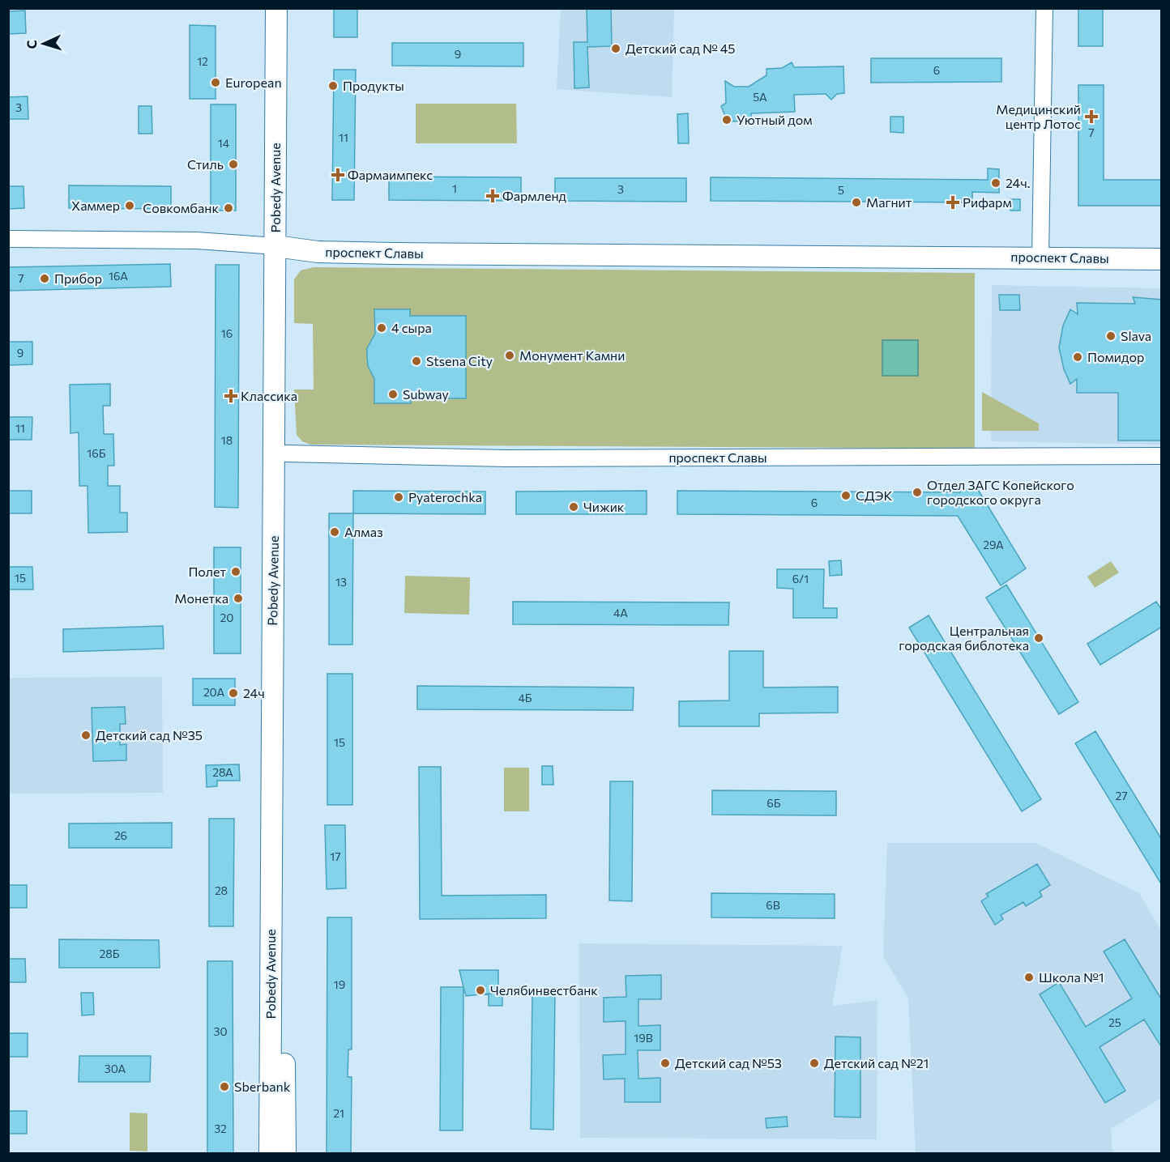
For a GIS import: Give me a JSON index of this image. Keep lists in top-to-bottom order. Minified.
{"streets":{"main road":["Pobedy Avenue","проспект Славы"]},"crossings":[["Pobedy Avenue","проспект Славы"]],"places":{"other":["Детский сад № 45","European","Продукты","Уютный дом","Стиль","24ч.","Магнит","Хаммер","Совкомбанк","Прибор","4 сыра","Slava","Монумент Камни","Помидор","Stsena City","Subway","Отдел ЗАГС Копейского городского округа","СДЭК","Pyaterochka","Чижик","Алмаз","Полет","Монетка","Центральная городская библотека","24ч","Детский сад №35","Школа №1","Челябинвестбанк","Детский сад №53","Детский сад №21","Sberbank"],"health":["Медицинский центр Лотос","Фармаимпекс","Фармленд","Рифарм","Классика"]},"house_numbers":["9","12","6","5А","3","7","11","14","1","3","5","16А","7","16","9","11","18","16Б","6","29А","15","6/1","13","4А","20","20А","4Б","15","28А","27","6Б","26","17","28","6В","28Б","19","25","30","19В","30А","21","32"],"north":"left"}
